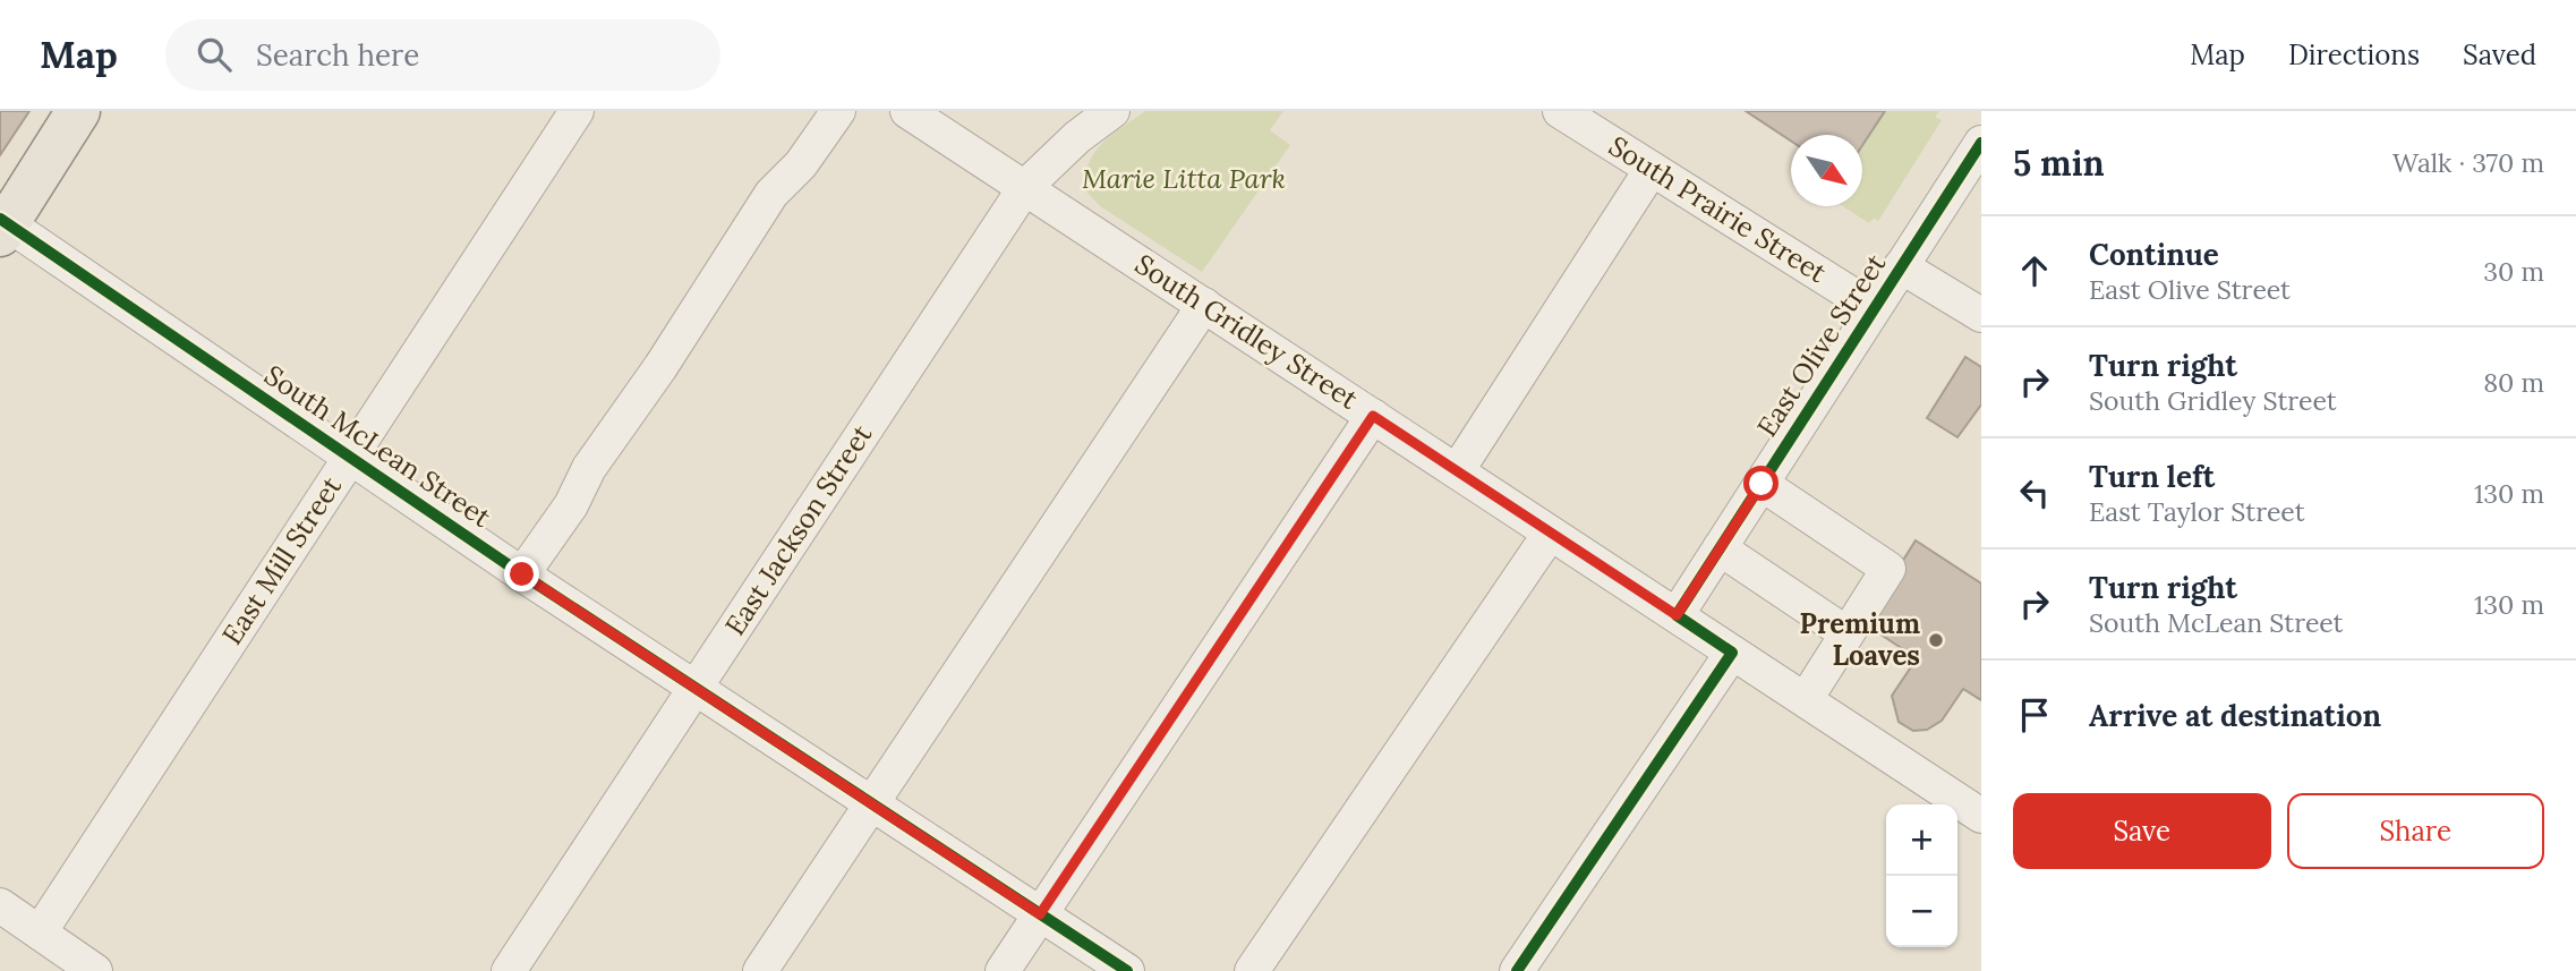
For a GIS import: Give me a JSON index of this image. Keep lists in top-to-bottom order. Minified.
{"streets":{"street":["South Prairie Street","South Gridley Street","East Olive Street","South McLean Street","East Jackson Street","East Mill Street"]},"crossings":[["South Prairie Street","East Olive Street"],["South Gridley Street","East Olive Street"],["South Gridley Street","East Jackson Street"],["South McLean Street","East Jackson Street"],["South McLean Street","East Mill Street"]],"parks":["Marie Litta Park"],"places":["Premium Loaves"],"north":"bottom right","page":{"header":"Map","search":"Search here","nav":["Map","Directions","Saved"],"heading":["5 min","Walk · 370 m"],"list":[["Continue","East Olive Street","30 m"],["Turn right","South Gridley Street","80 m"],["Turn left","East Taylor Street","130 m"],["Turn right","South McLean Street","130 m"],"Arrive at destination"],"buttons":["Save","Share"],"map_buttons":["+","−"]}}
